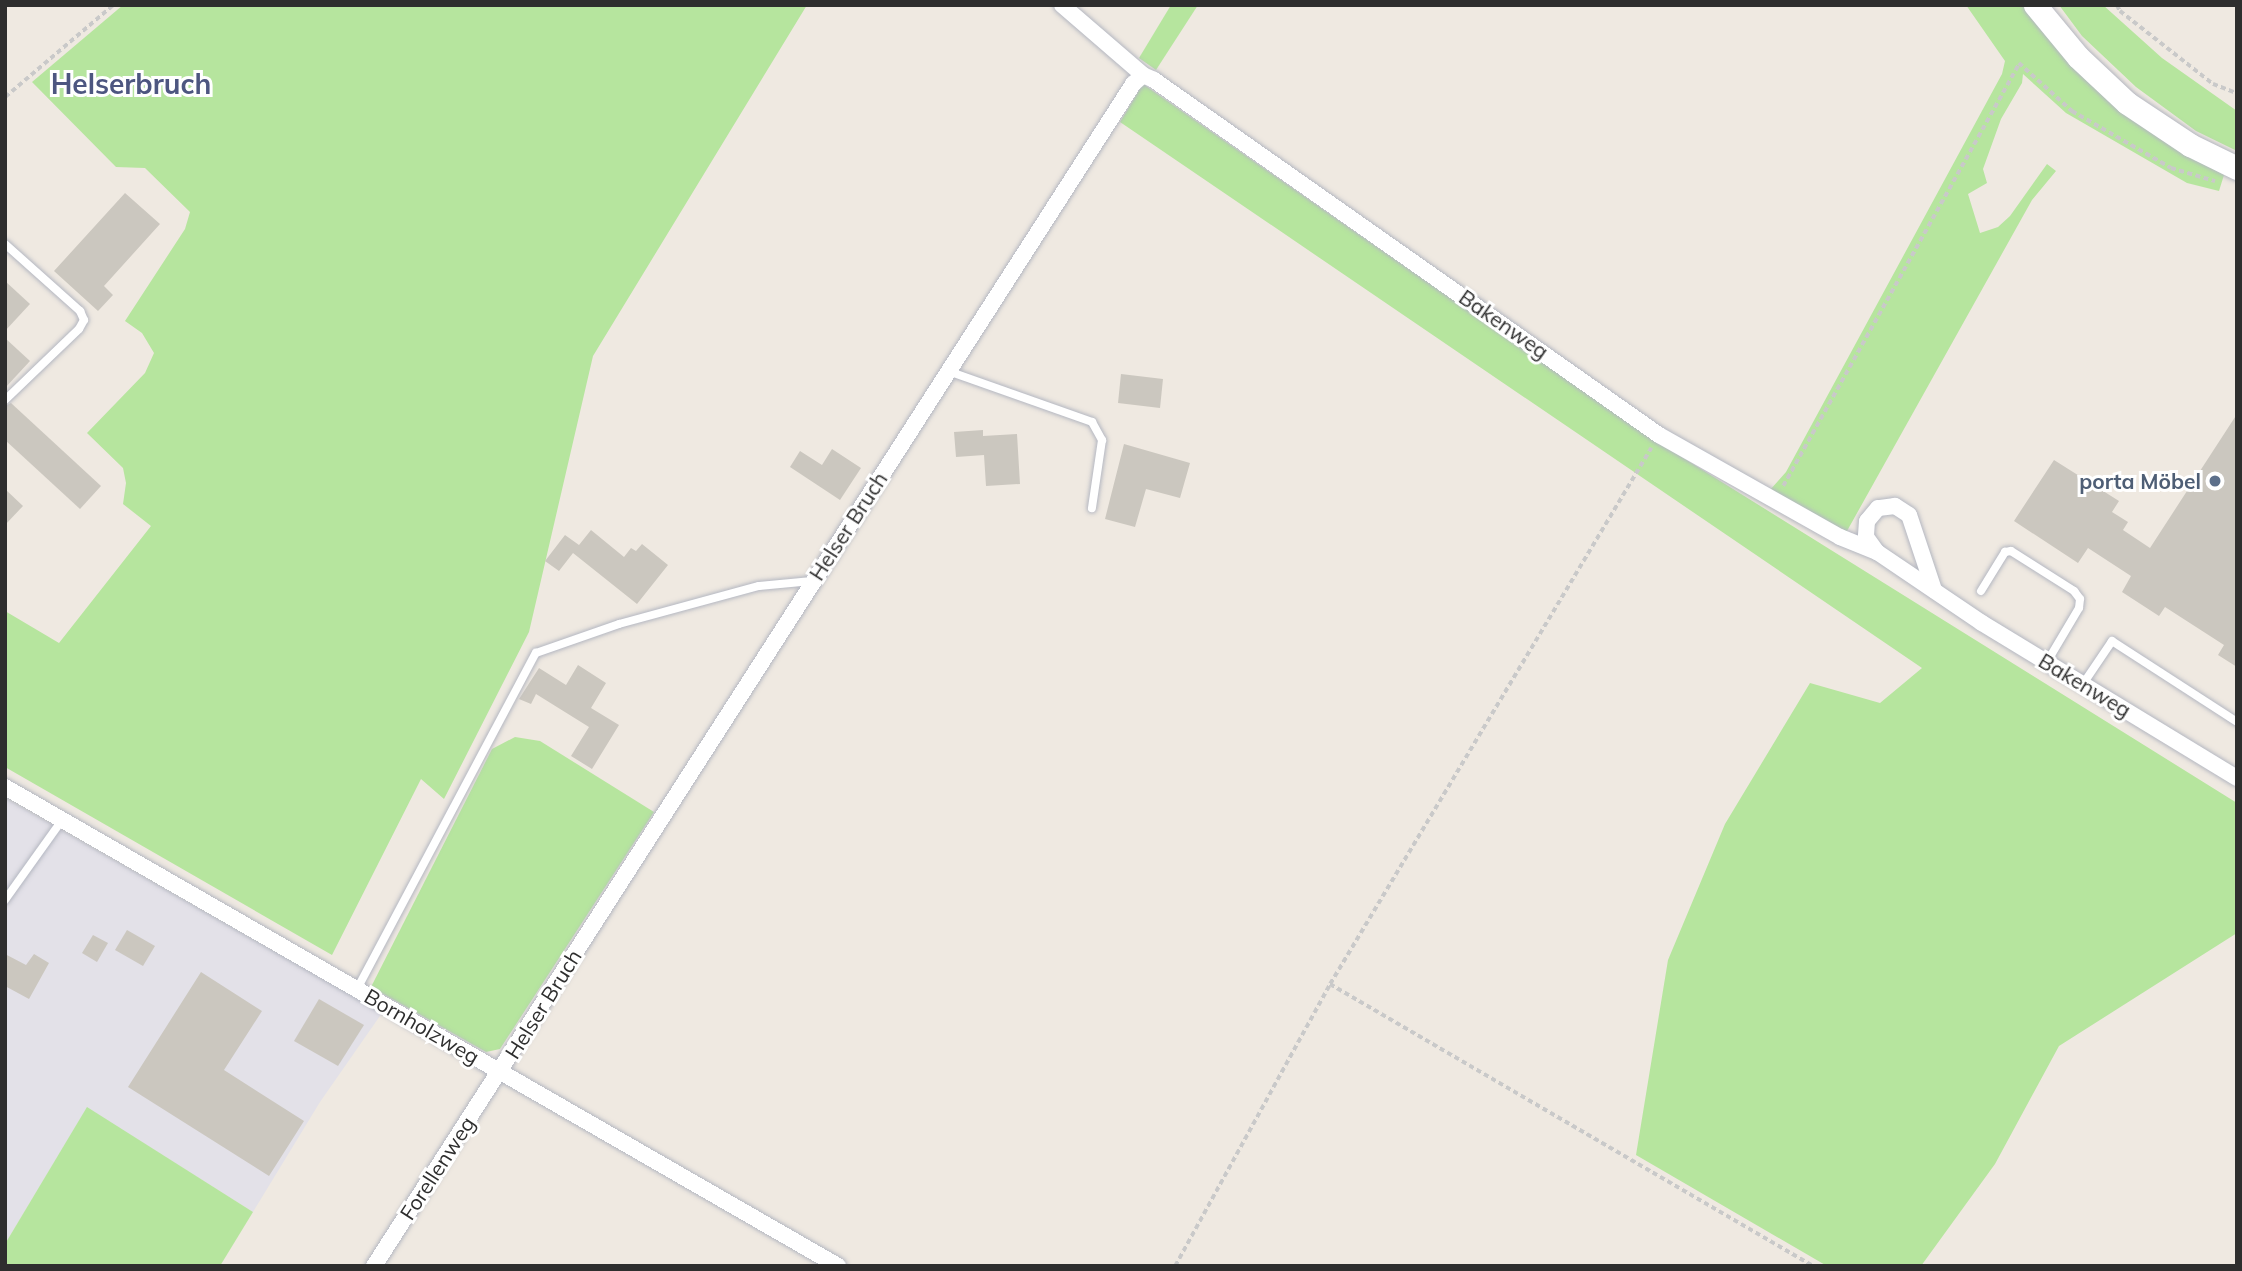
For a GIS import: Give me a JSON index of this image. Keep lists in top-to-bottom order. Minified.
{"streets":{"street":["Bakenweg","Helser Bruch","Bornholzweg","Forellenweg"]},"crossings":[["Bakenweg","Helser Bruch"],["Helser Bruch","Bornholzweg"],["Helser Bruch","Forellenweg"],["Bornholzweg","Forellenweg"]],"districts":["Helserbruch"],"places":["porta Möbel"]}
